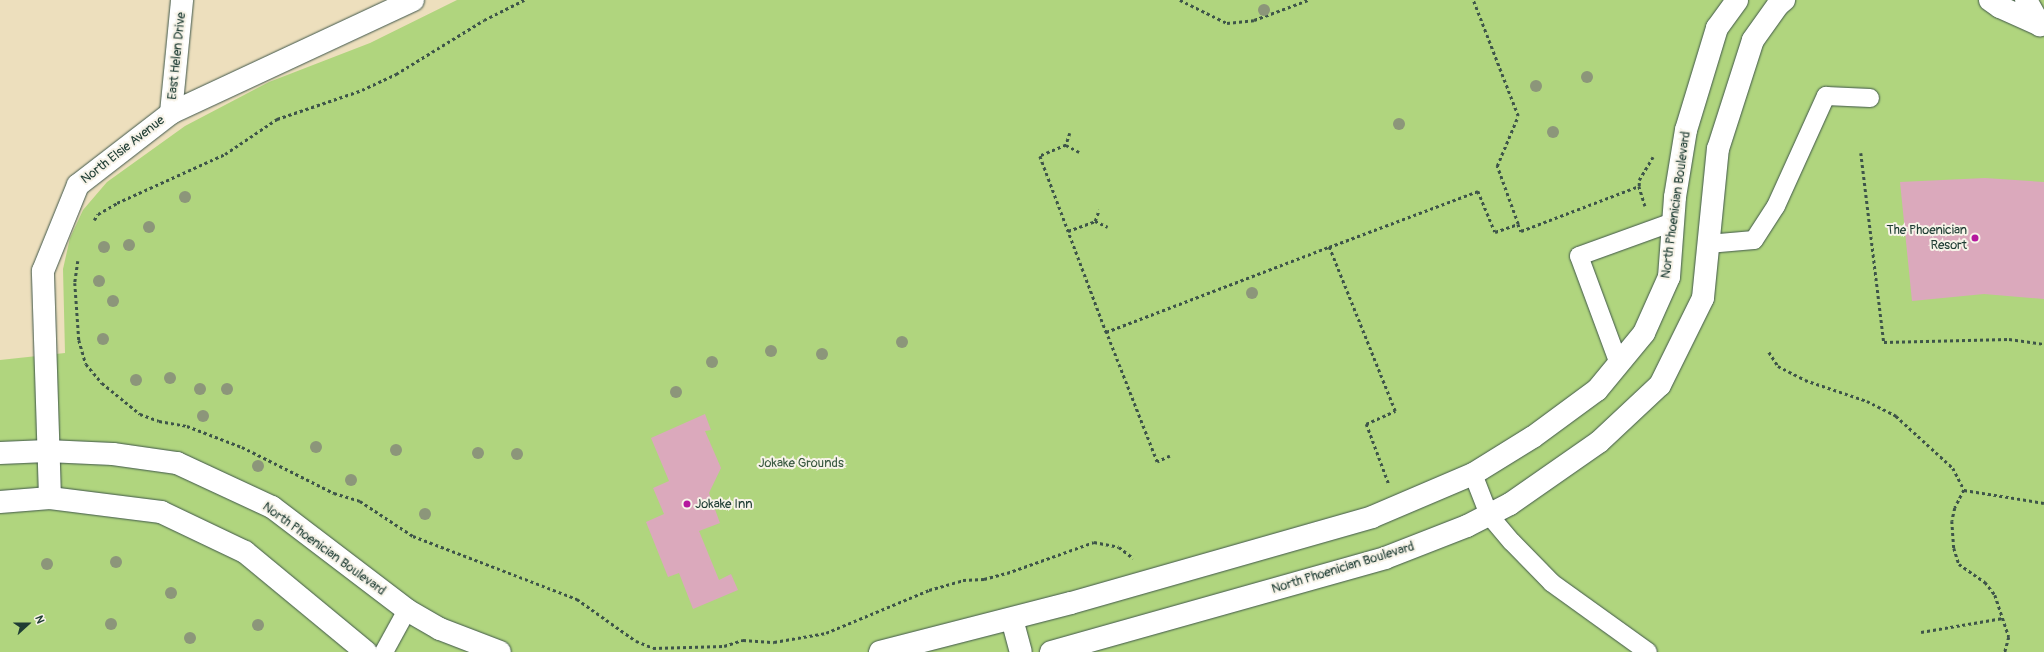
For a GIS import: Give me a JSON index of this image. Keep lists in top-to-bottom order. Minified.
{"streets":{"street":["East Helen Drive","North Elsie Avenue","North Phoenician Boulevard"]},"crossings":[["East Helen Drive","North Elsie Avenue"],["North Elsie Avenue","North Phoenician Boulevard"]],"parks":["Jokake Grounds"],"places":["The Phoenician Resort","Jokake Inn"],"north":"right"}
